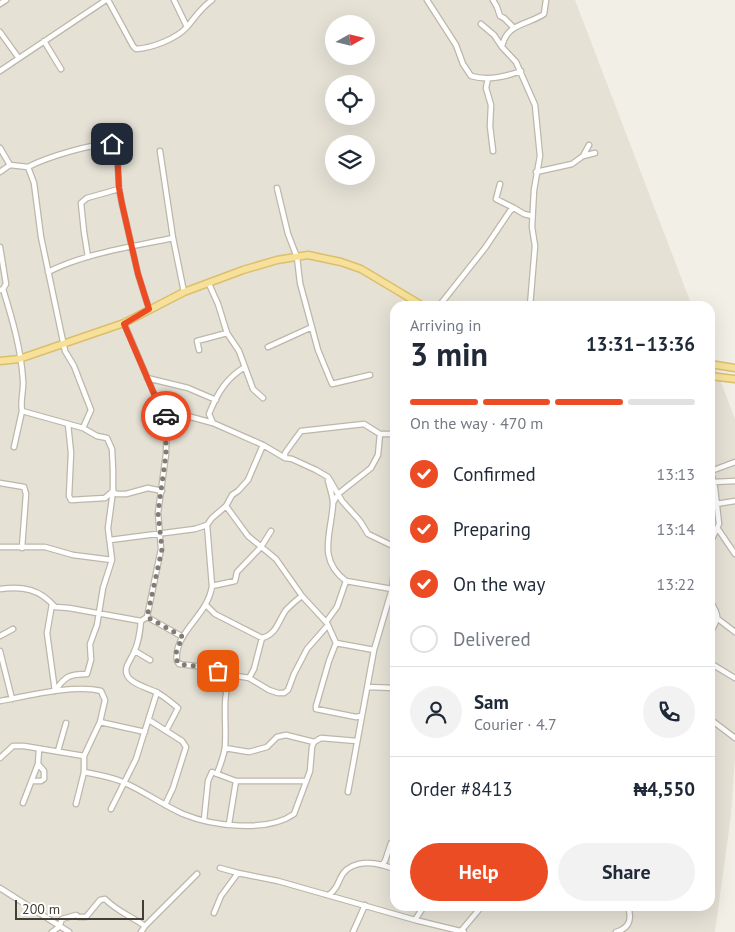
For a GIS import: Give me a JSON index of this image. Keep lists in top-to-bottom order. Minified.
{"scale_bar":"200 m","north":"right","page":{"heading":["3 min","Arriving in","13:31–13:36"],"panel":["Sam","Courier · 4.7","Order #8413","₦4,550"],"bar":"On the way · 470 m","list":[["Confirmed","13:13"],["Preparing","13:14"],["On the way","13:22"],"Delivered"],"buttons":["Help","Share"],"scale":"200 m"}}
